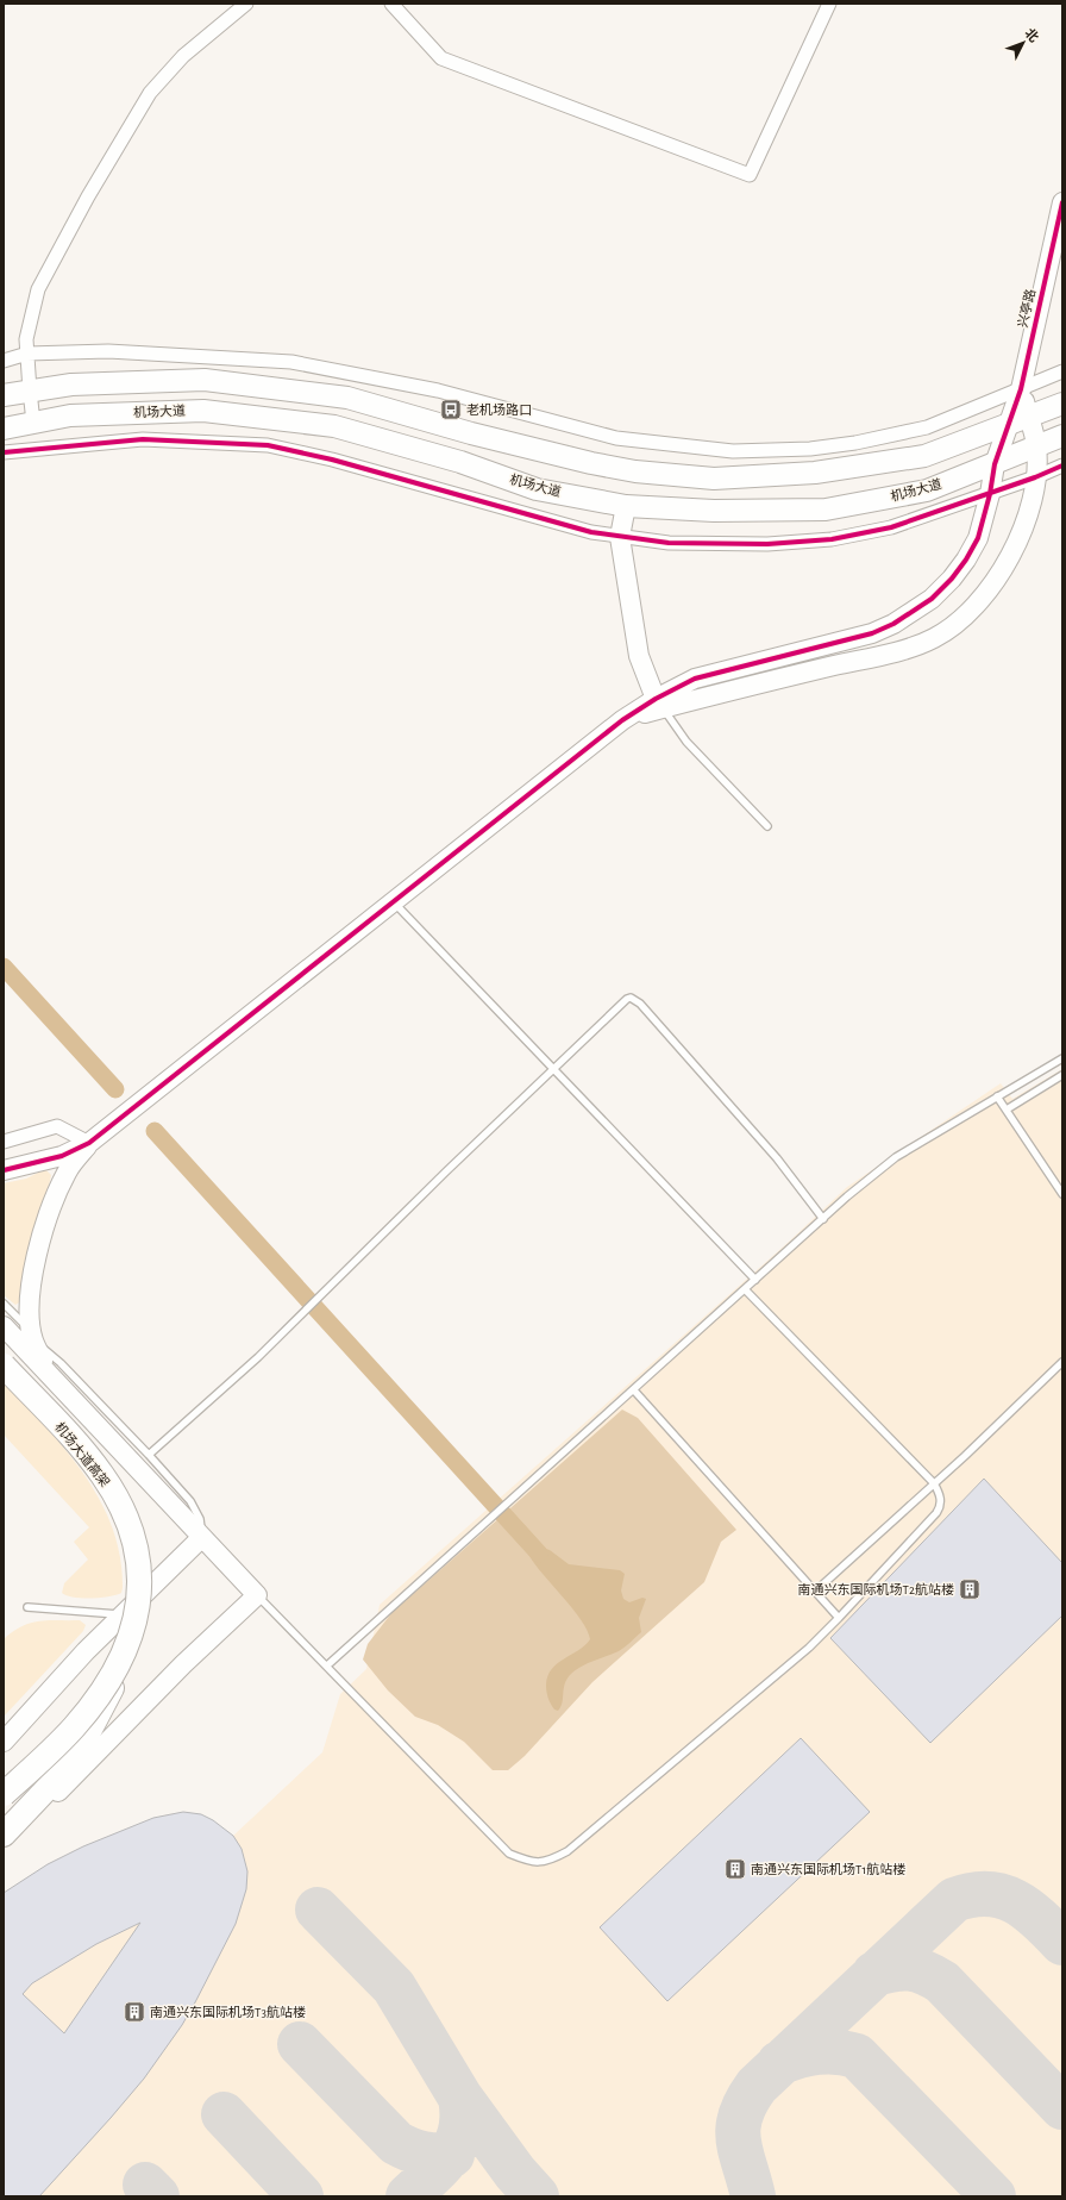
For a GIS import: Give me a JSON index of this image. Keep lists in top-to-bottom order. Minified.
{"streets":{"highway":["机场大道高架"],"main road":["机场大道"],"street":["兴亭路"]},"crossings":[["兴亭路","机场大道"]],"places":{"bus stop":["老机场路口"],"building":["南通兴东国际机场T2航站楼","南通兴东国际机场T1航站楼","南通兴东国际机场T3航站楼"]},"north":"top right"}
